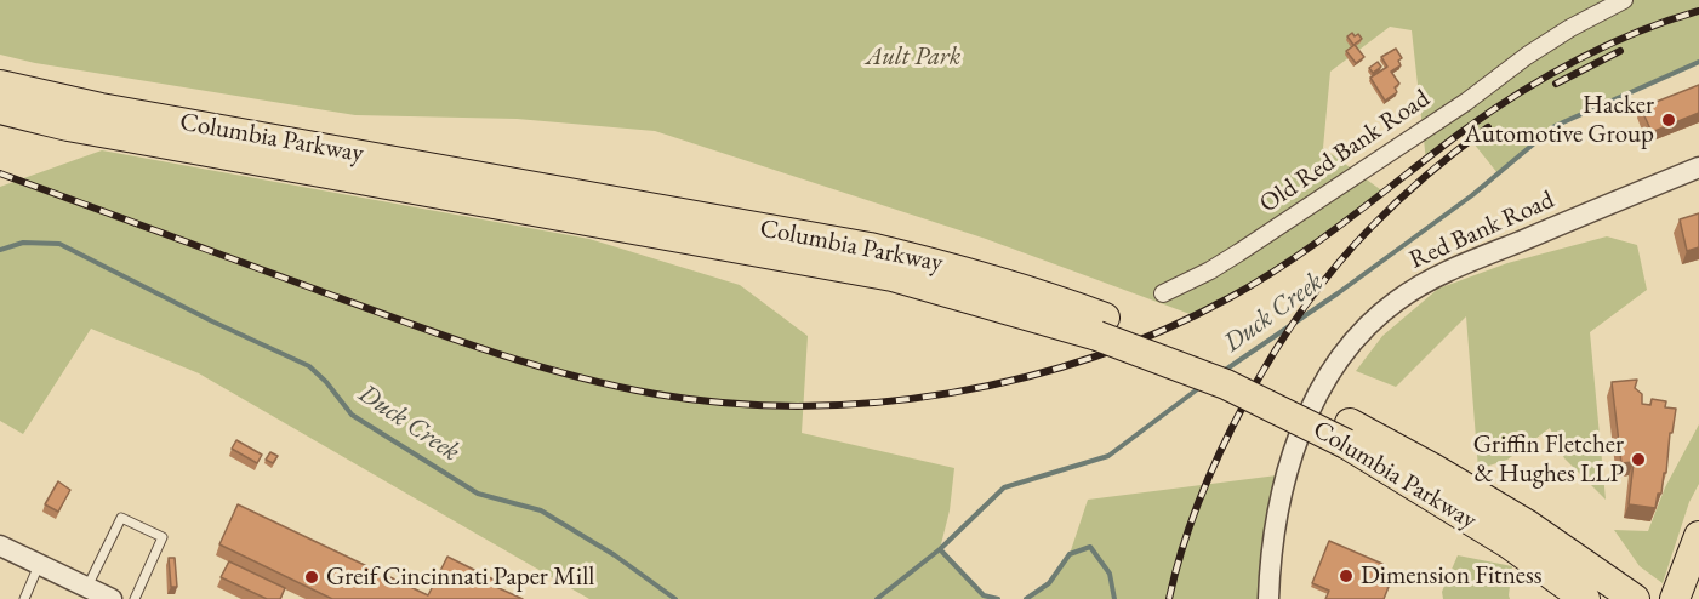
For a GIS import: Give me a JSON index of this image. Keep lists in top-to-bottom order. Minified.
{"streets":{"highway":["Columbia Parkway"],"street":["Old Red Bank Road","Red Bank Road"]},"water":["Duck Creek"],"parks":["Ault Park"],"places":["Hacker Automotive Group","Griffin Fletcher & Hughes LLP","Dimension Fitness","Greif Cincinnati Paper Mill"]}
